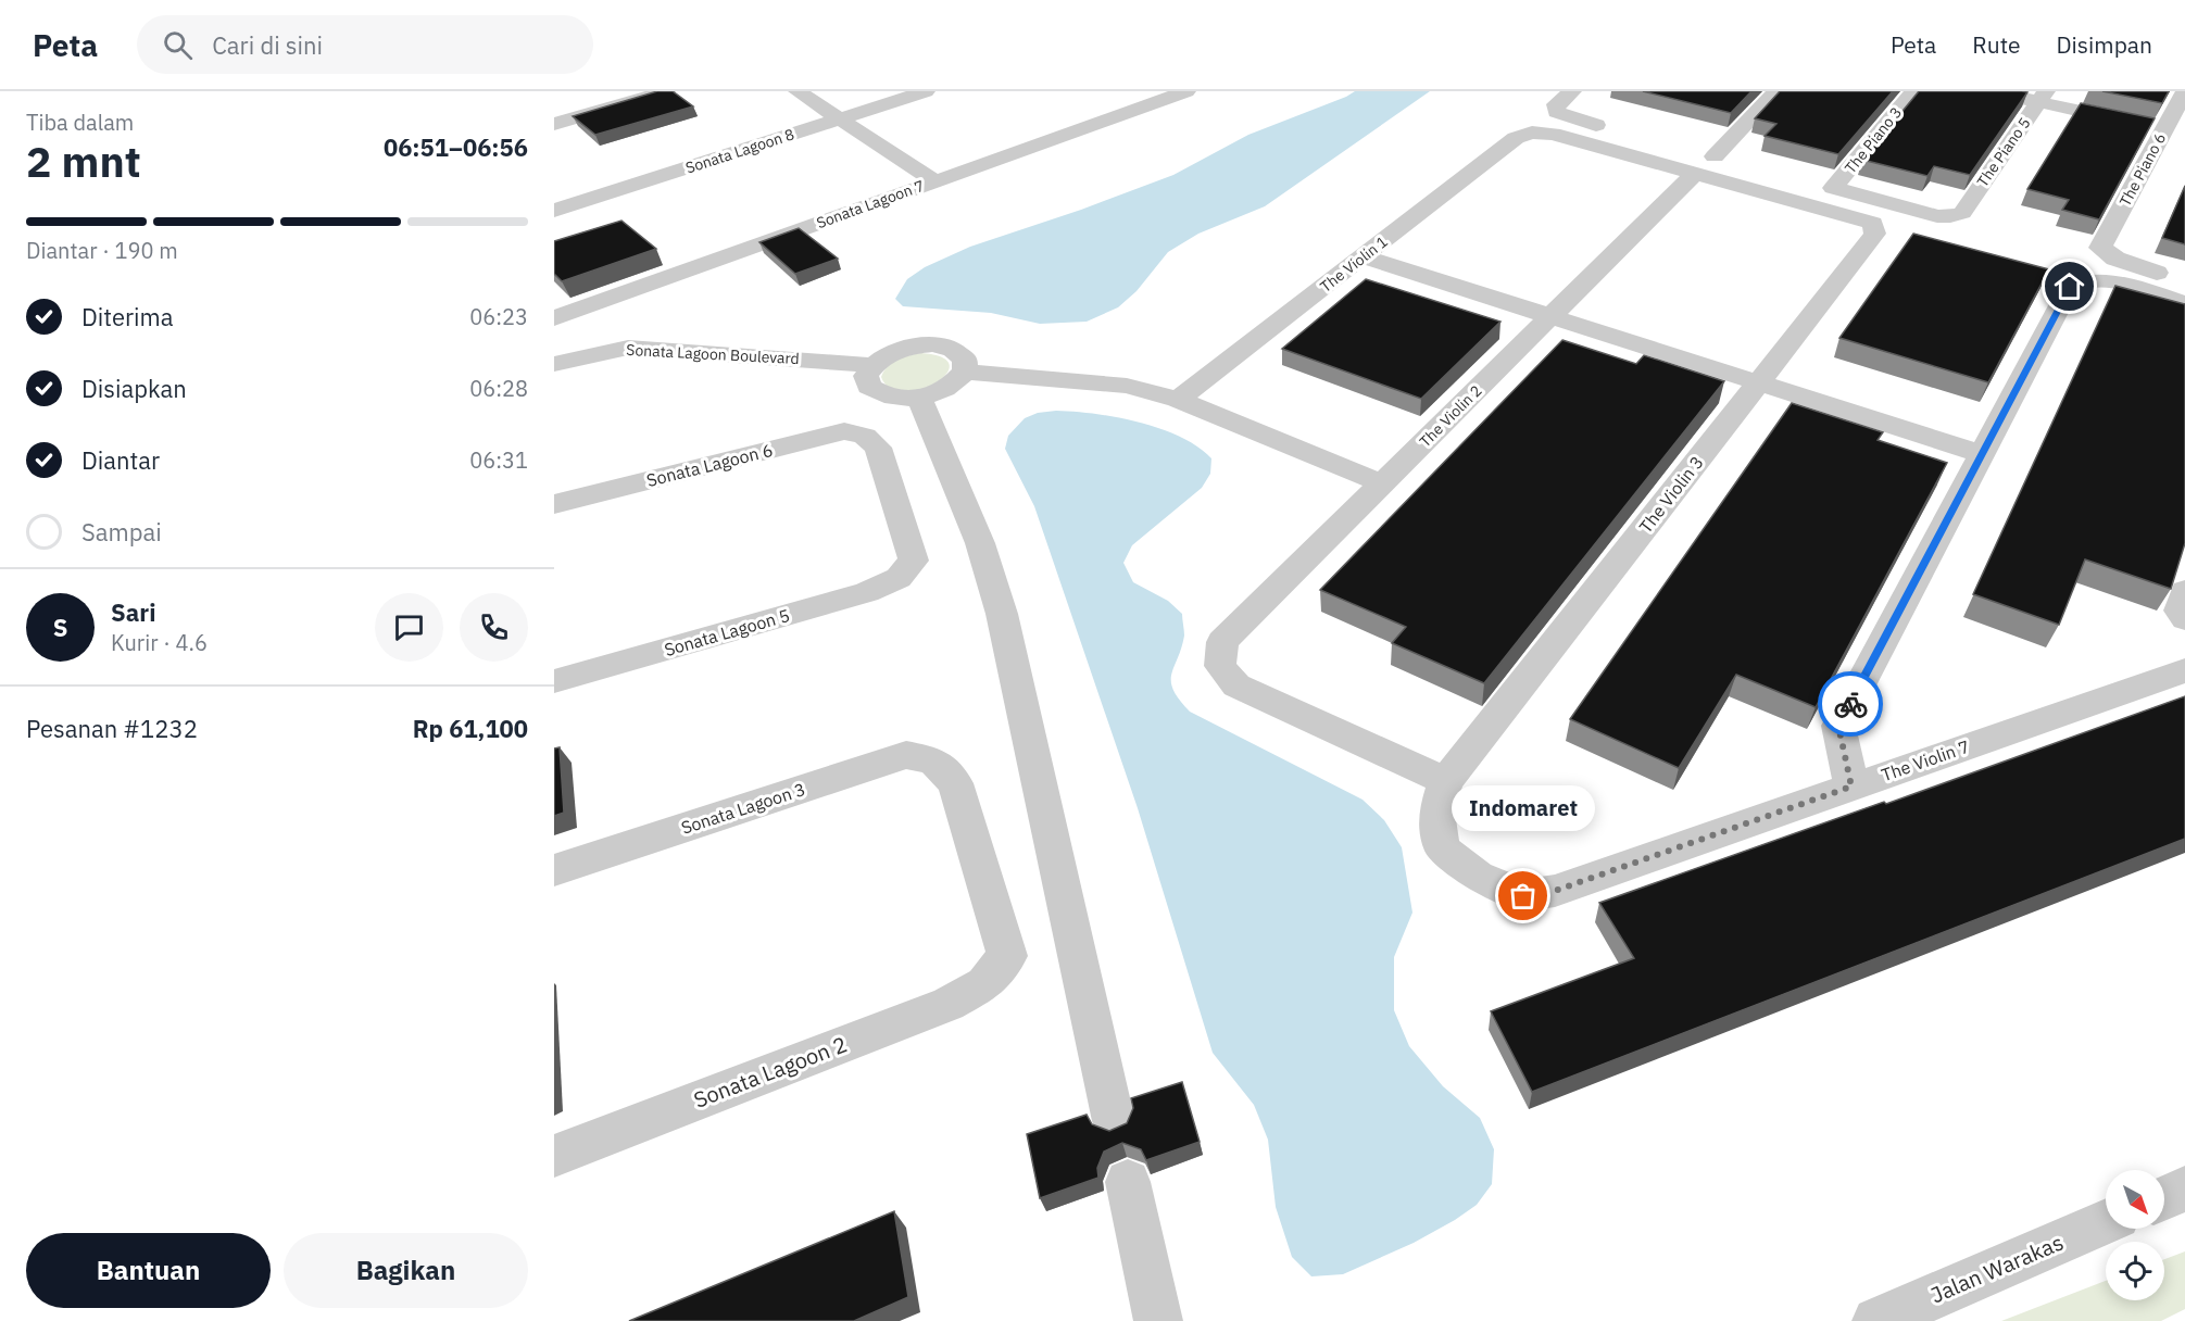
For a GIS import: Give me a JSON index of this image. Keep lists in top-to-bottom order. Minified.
{"streets":{"street":["The Piano 3","Sonata Lagoon 8","The Piano 5","The Piano 6","Sonata Lagoon 7","The Violin 1","Sonata Lagoon Boulevard","The Violin 2","Sonata Lagoon 6","The Violin 3","Sonata Lagoon 5","The Violin 7","Sonata Lagoon 3","Sonata Lagoon 2","Jalan Warakas"]},"crossings":[["The Piano 3","The Piano 5"],["The Violin 1","The Violin 2"],["The Violin 1","The Violin 3"],["The Violin 2","The Violin 3"],["The Violin 2","The Violin 7"],["Sonata Lagoon 6","Sonata Lagoon 5"],["The Violin 3","The Violin 7"],["Sonata Lagoon 3","Sonata Lagoon 2"]],"places":["Indomaret"],"north":"bottom right","page":{"header":"Peta","search":"Cari di sini","nav":["Peta","Rute","Disimpan"],"heading":["2 mnt","Tiba dalam","06:51–06:56"],"panel":["Sari","Kurir · 4.6","Pesanan #1232","Rp 61,100"],"bar":"Diantar · 190 m","list":[["Diterima","06:23"],["Disiapkan","06:28"],["Diantar","06:31"],"Sampai"],"round":"S","bubble":"Indomaret","buttons":["Bantuan","Bagikan"]}}
